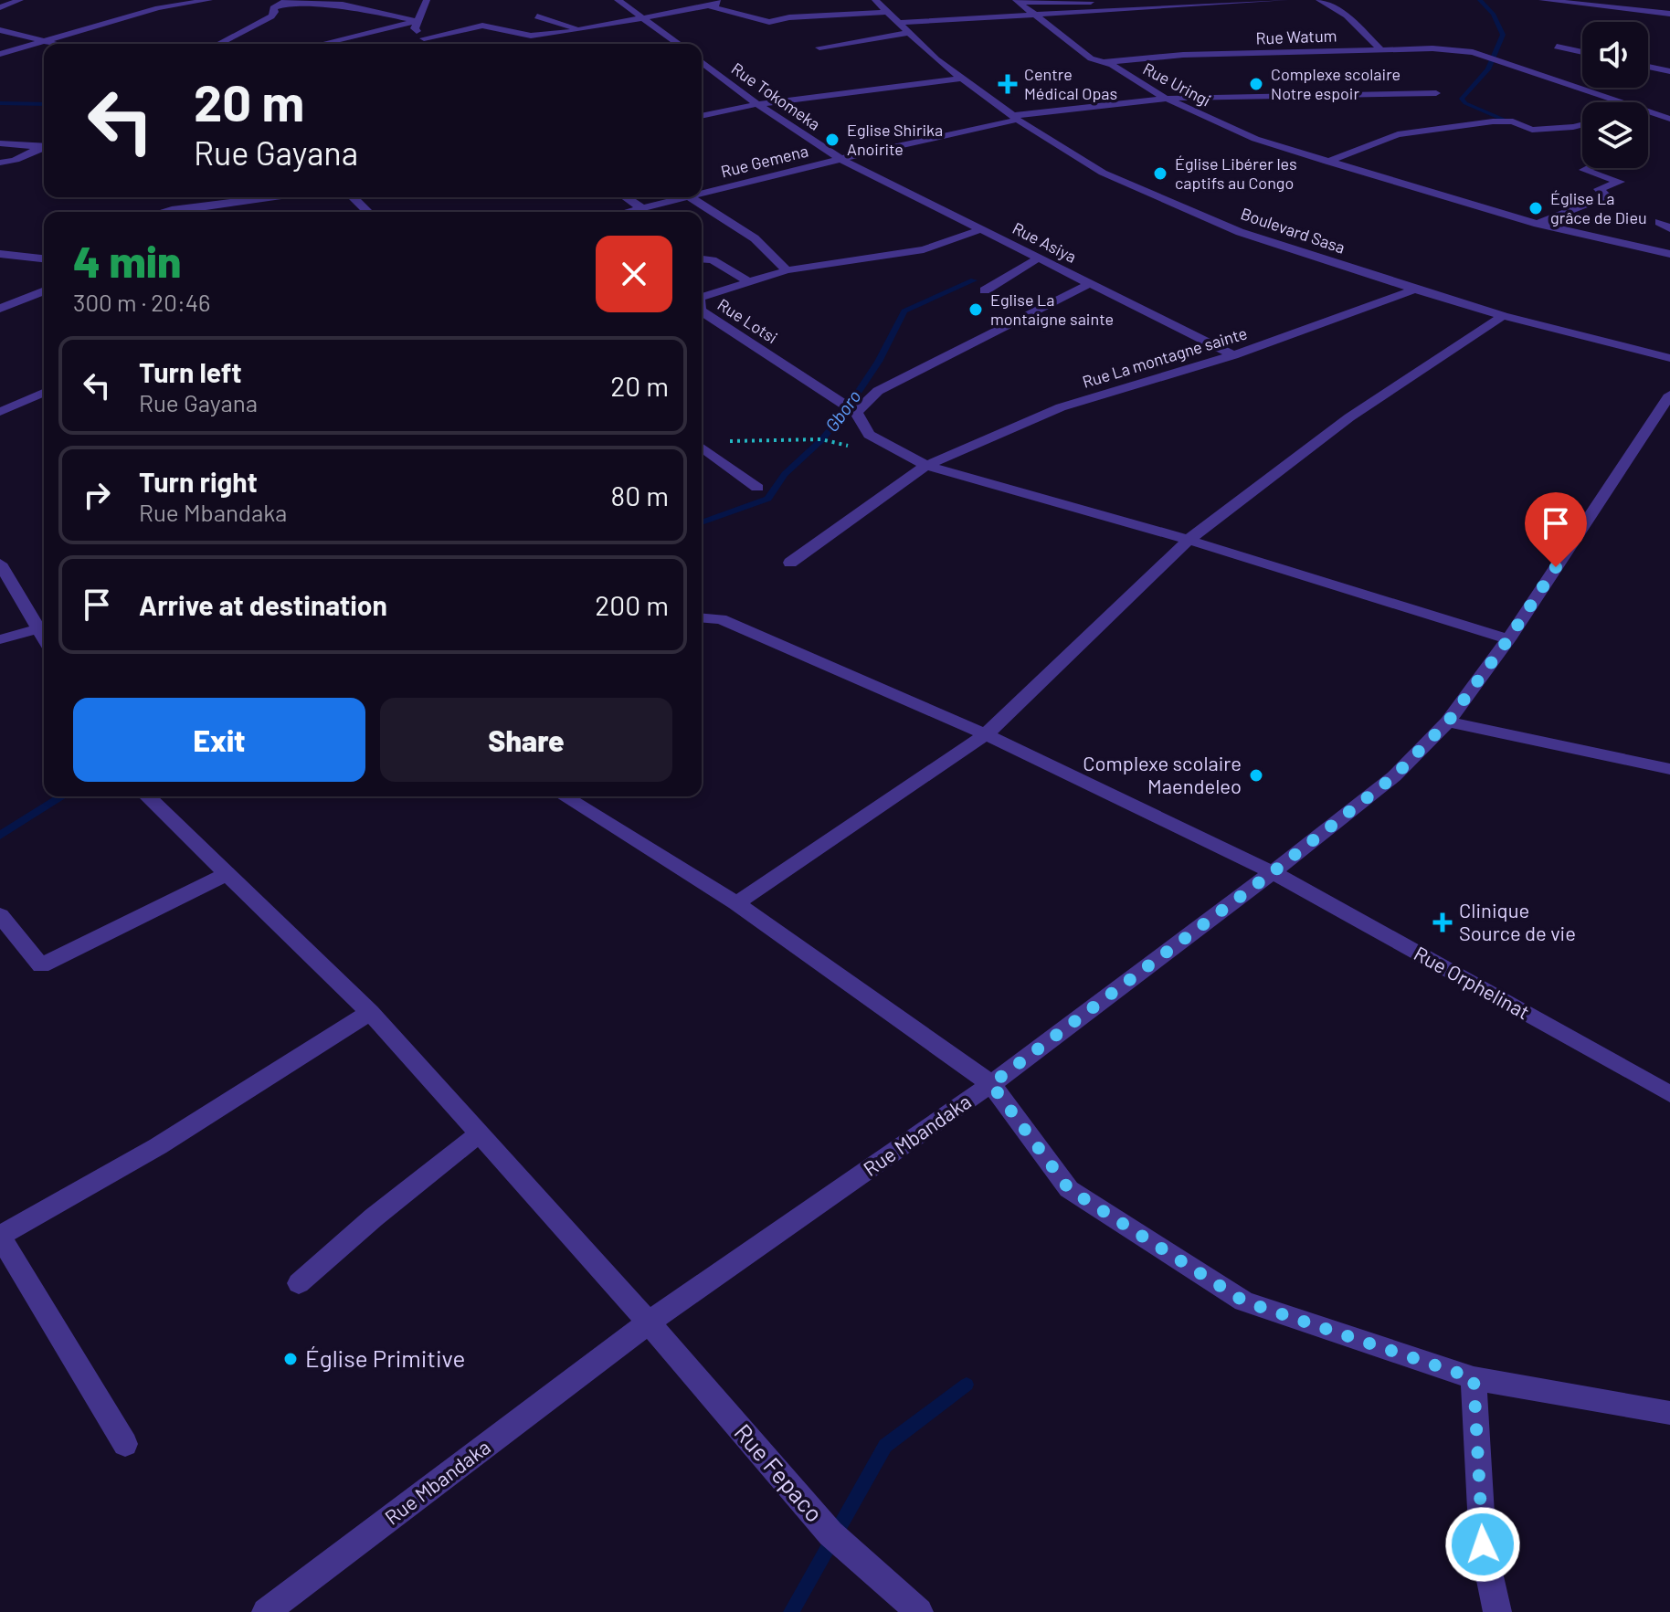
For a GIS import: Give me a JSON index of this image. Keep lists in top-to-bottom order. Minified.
{"streets":{"street":["Rue Watum","Rue Uringi","Rue Tokomeka","Rue Gemena","Boulevard Sasa","Rue Asiya","Rue Lotsi","Rue La montagne sainte","Rue Orphelinat","Rue Mbandaka","Rue Fepaco"]},"crossings":[["Rue Watum","Rue Uringi"],["Rue Uringi","Rue Gemena"],["Rue Tokomeka","Rue Gemena"],["Rue Tokomeka","Rue Asiya"],["Rue Gemena","Boulevard Sasa"],["Rue Gemena","Rue Asiya"],["Boulevard Sasa","Rue La montagne sainte"],["Rue Asiya","Rue Lotsi"],["Rue Asiya","Rue La montagne sainte"],["Rue Lotsi","Rue La montagne sainte"],["Rue Lotsi","Rue Mbandaka"],["Rue Orphelinat","Rue Mbandaka"],["Rue Mbandaka","Rue Fepaco"]],"water":["Gboro"],"places":{"health":["Centre Médical Opas","Clinique Source de vie"],"other":["Complexe scolaire Notre espoir","Eglise Shirika Anoirite","Église Libérer les captifs au Congo","Église La grâce de Dieu","Eglise La montaigne sainte","Complexe scolaire Maendeleo","Église Primitive"]},"page":{"turn":["20 m","Rue Gayana"],"heading":["4 min","300 m · 20:46"],"list":[{"name":"Turn left","note":"Rue Gayana","value":"20 m"},{"name":"Turn right","note":"Rue Mbandaka","value":"80 m"},{"name":"Arrive at destination","value":"200 m"}],"buttons":["Exit","Share"]}}
